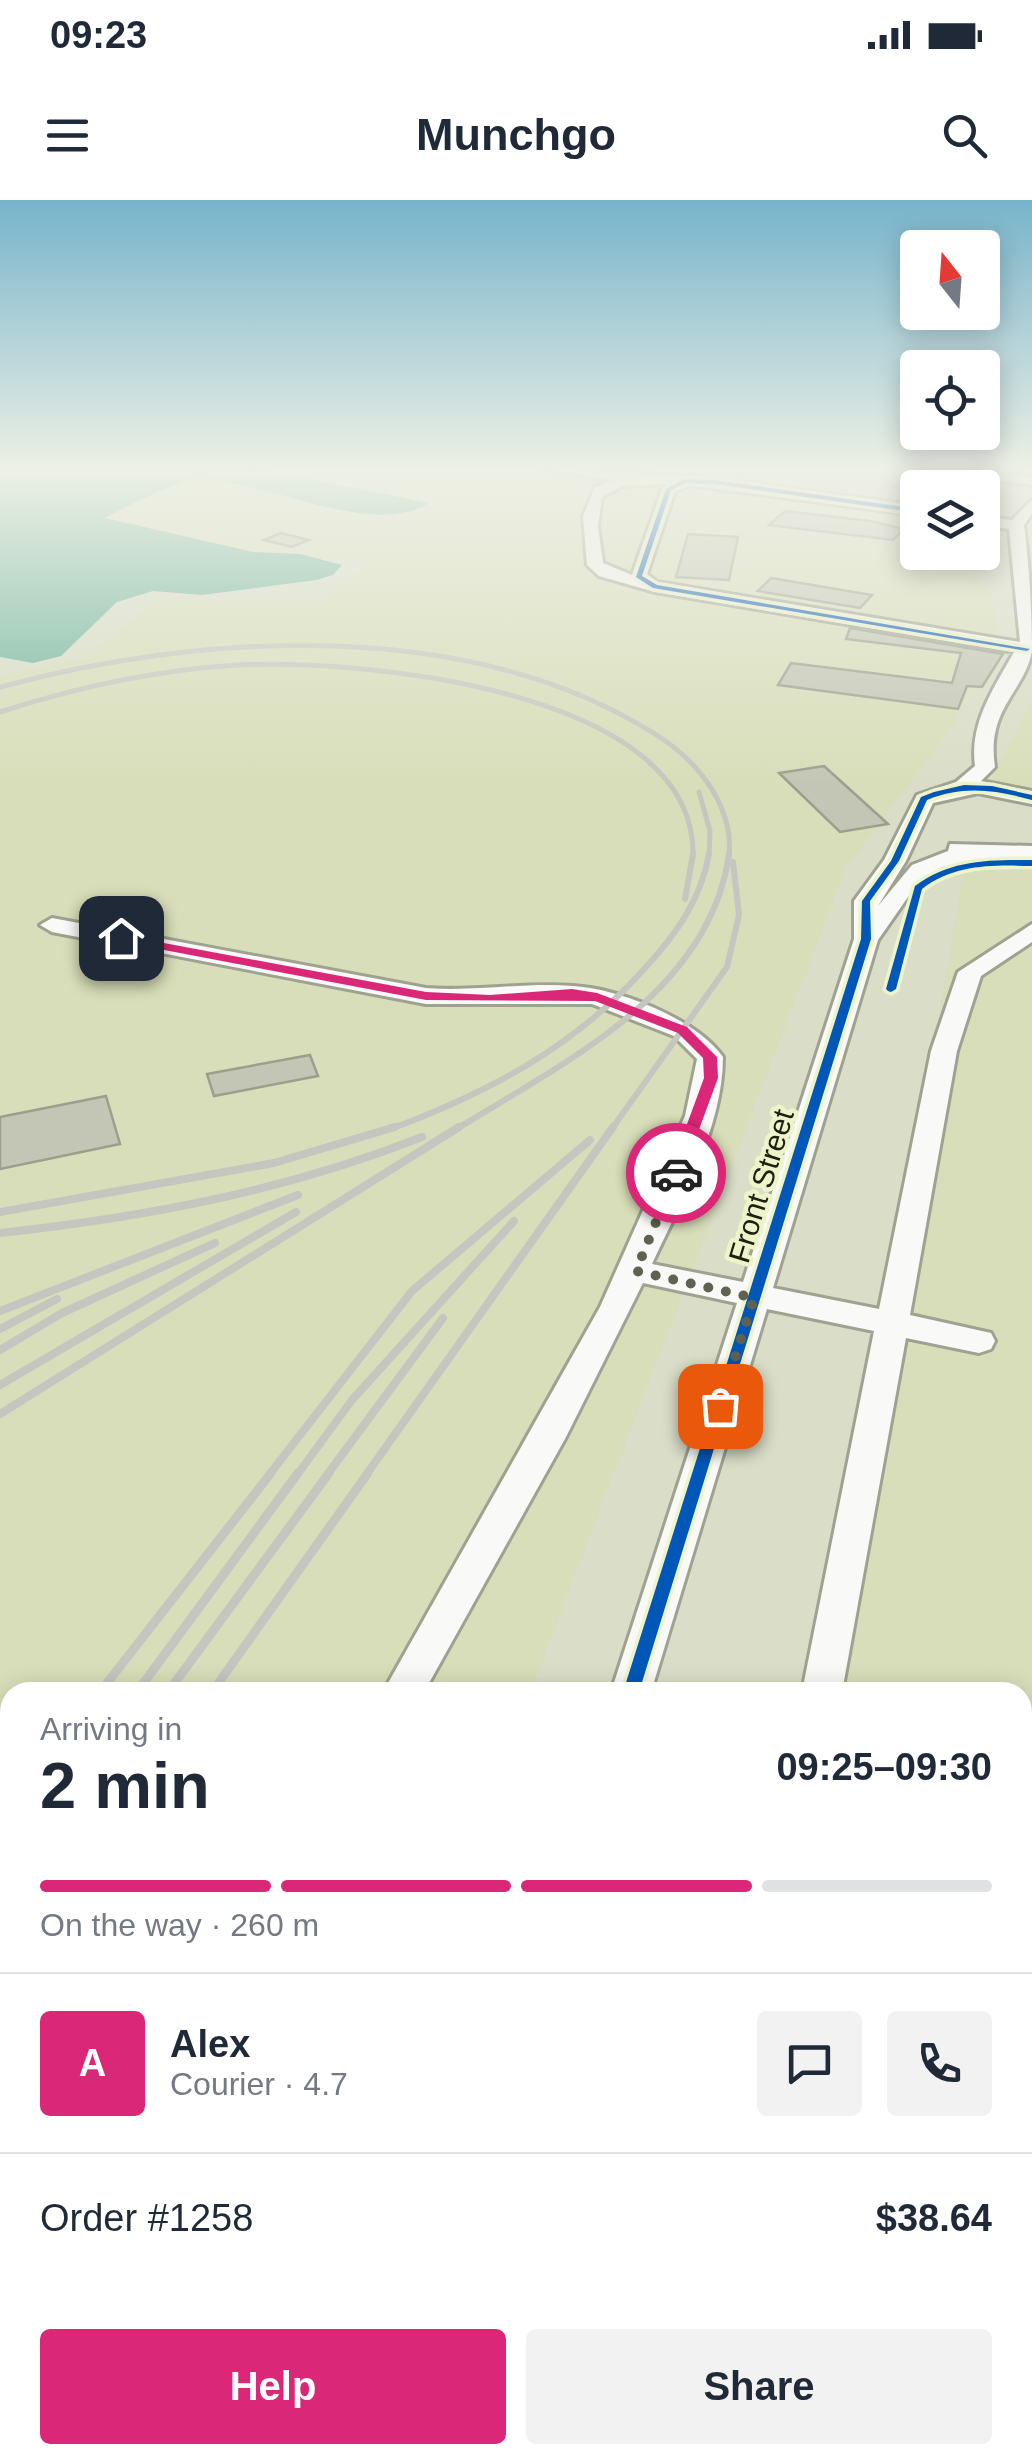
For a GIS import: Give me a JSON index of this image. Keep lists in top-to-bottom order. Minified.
{"streets":{"street":["Front Street"]},"north":"top","page":{"status":"09:23","header":"Munchgo","heading":["2 min","Arriving in","09:25–09:30"],"panel":["Alex","Courier · 4.7","Order #1258","$38.64"],"bar":"On the way · 260 m","round":"A","buttons":["Help","Share"]}}
